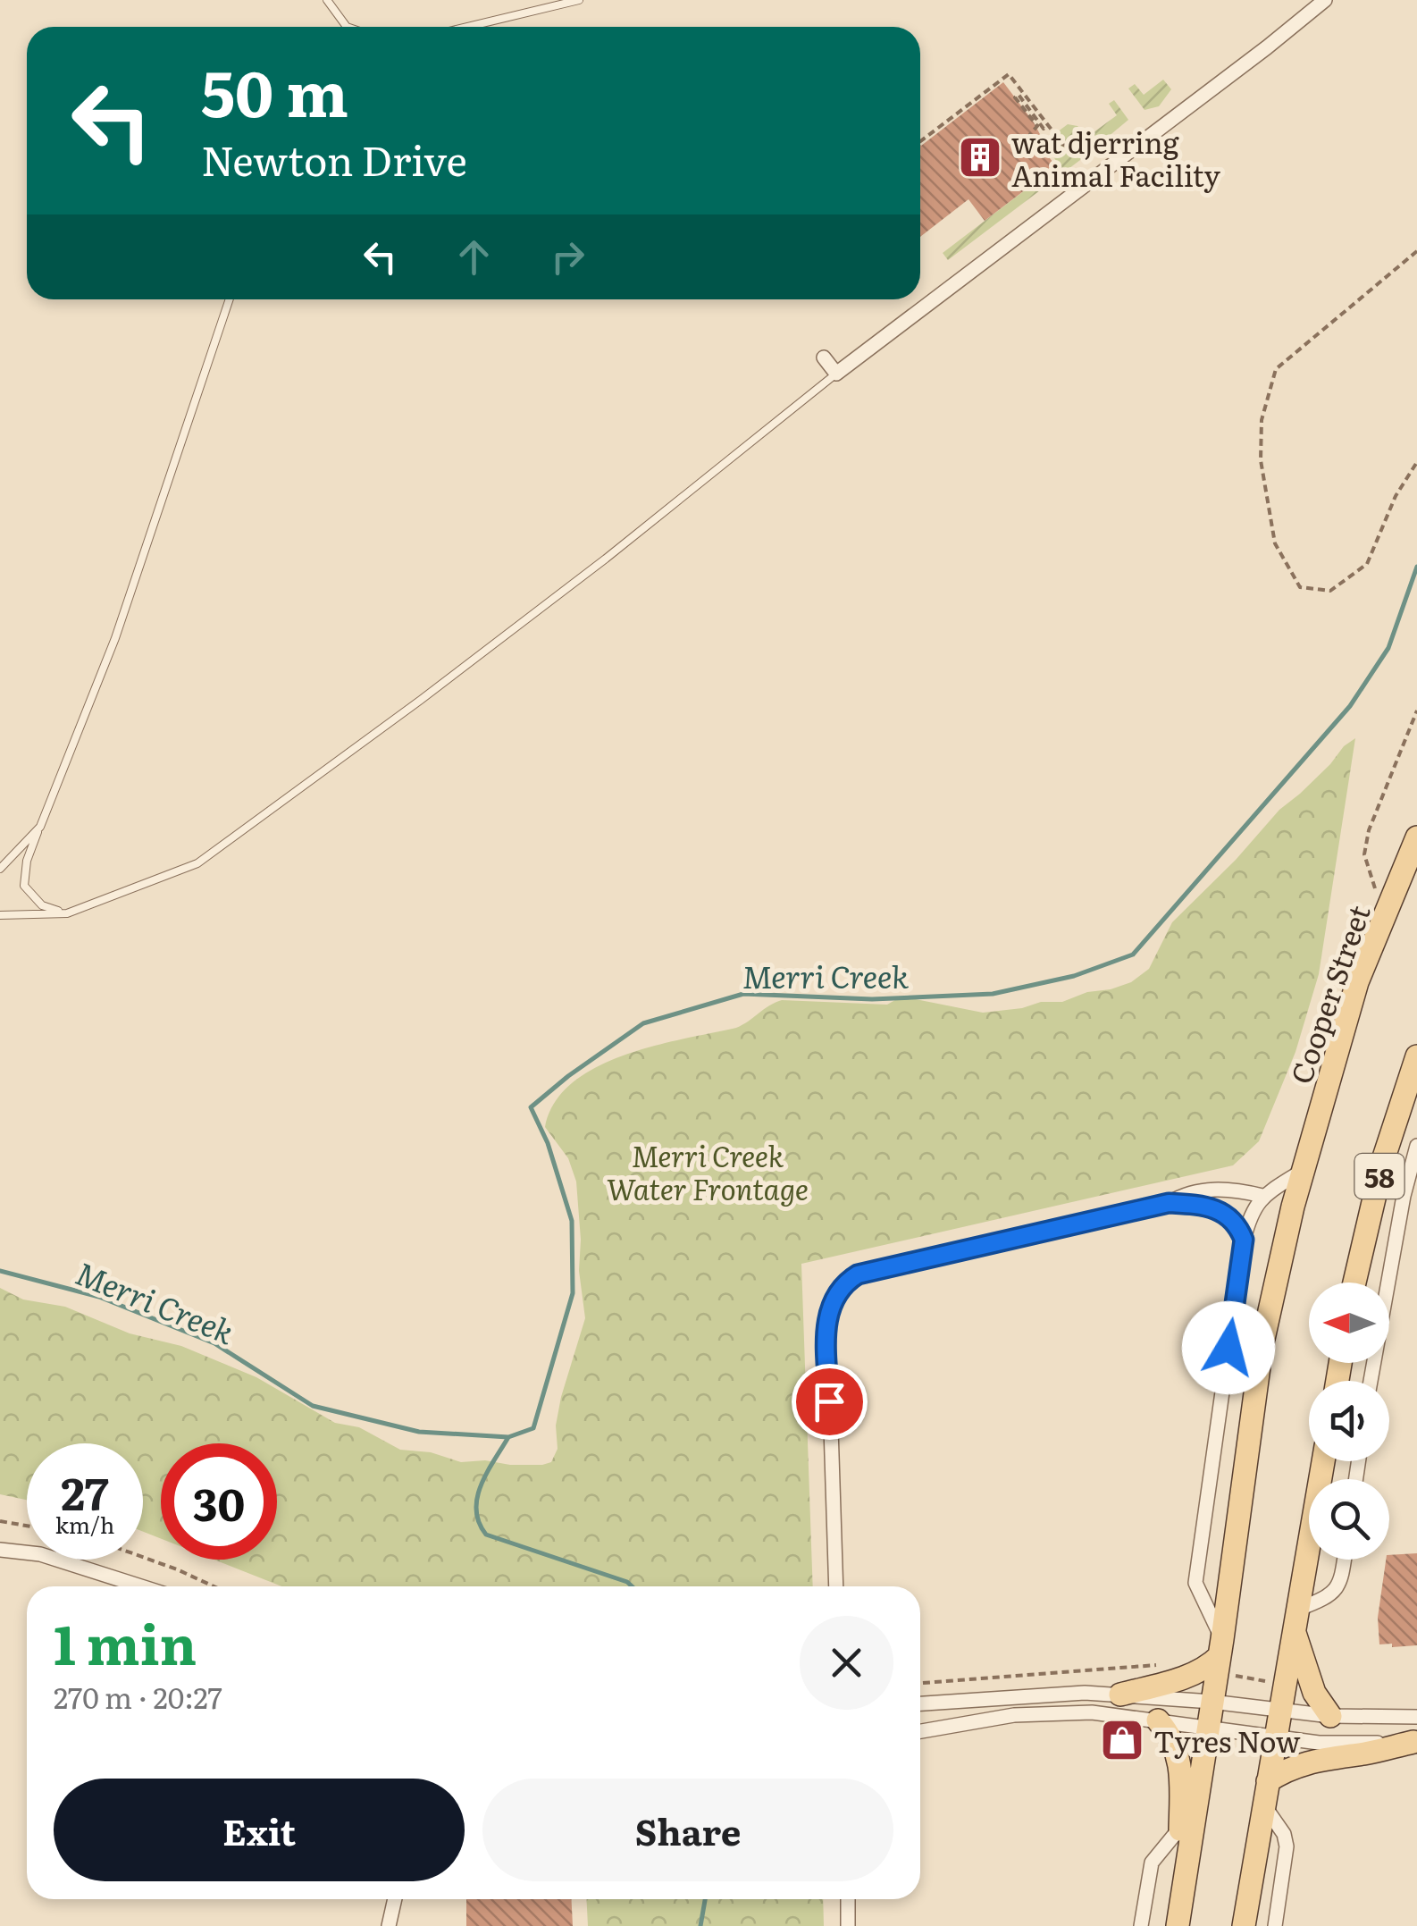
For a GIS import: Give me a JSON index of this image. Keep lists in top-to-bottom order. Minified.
{"streets":{"main road":["Cooper Street","58"]},"water":["Merri Creek"],"parks":["Merri Creek Water Frontage"],"places":{"building":["wat djerring Animal Facility"],"shop":["Tyres Now"]},"north":"left","page":{"turn":["50 m","Newton Drive"],"speed":"27 km/h","limit":"30","heading":["1 min","270 m · 20:27"],"buttons":["Exit","Share"]}}
